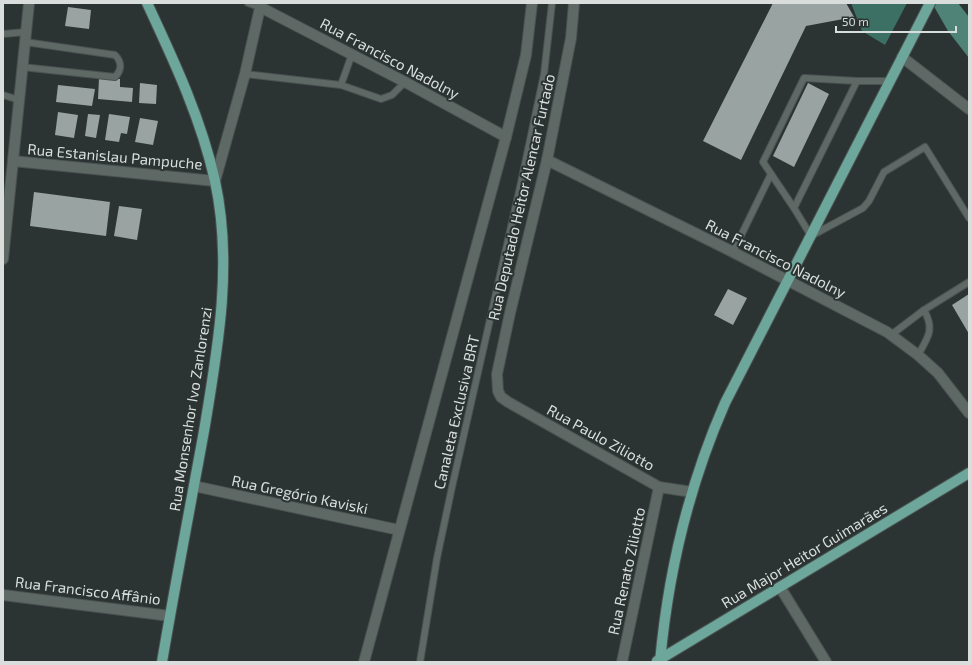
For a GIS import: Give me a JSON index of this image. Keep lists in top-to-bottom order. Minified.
{"streets":{"main road":["Rua Monsenhor Ivo Zanlorenzi","Rua Major Heitor Guimarães"],"street":["Rua Francisco Nadolny","Rua Estanislau Pampuche","Rua Deputado Heitor Alencar Furtado","Rua Paulo Ziliotto","Rua Gregório Kaviski","Rua Renato Ziliotto","Rua Francisco Affânio"],"lane":["Canaleta Exclusiva BRT"]},"crossings":[["Rua Francisco Nadolny","Rua Deputado Heitor Alencar Furtado"],["Rua Estanislau Pampuche","Rua Monsenhor Ivo Zanlorenzi"],["Rua Deputado Heitor Alencar Furtado","Rua Paulo Ziliotto"],["Rua Deputado Heitor Alencar Furtado","Rua Gregório Kaviski"],["Rua Monsenhor Ivo Zanlorenzi","Rua Gregório Kaviski"],["Rua Monsenhor Ivo Zanlorenzi","Rua Francisco Affânio"],["Rua Paulo Ziliotto","Rua Renato Ziliotto"]],"scale_bar":"50 m"}
